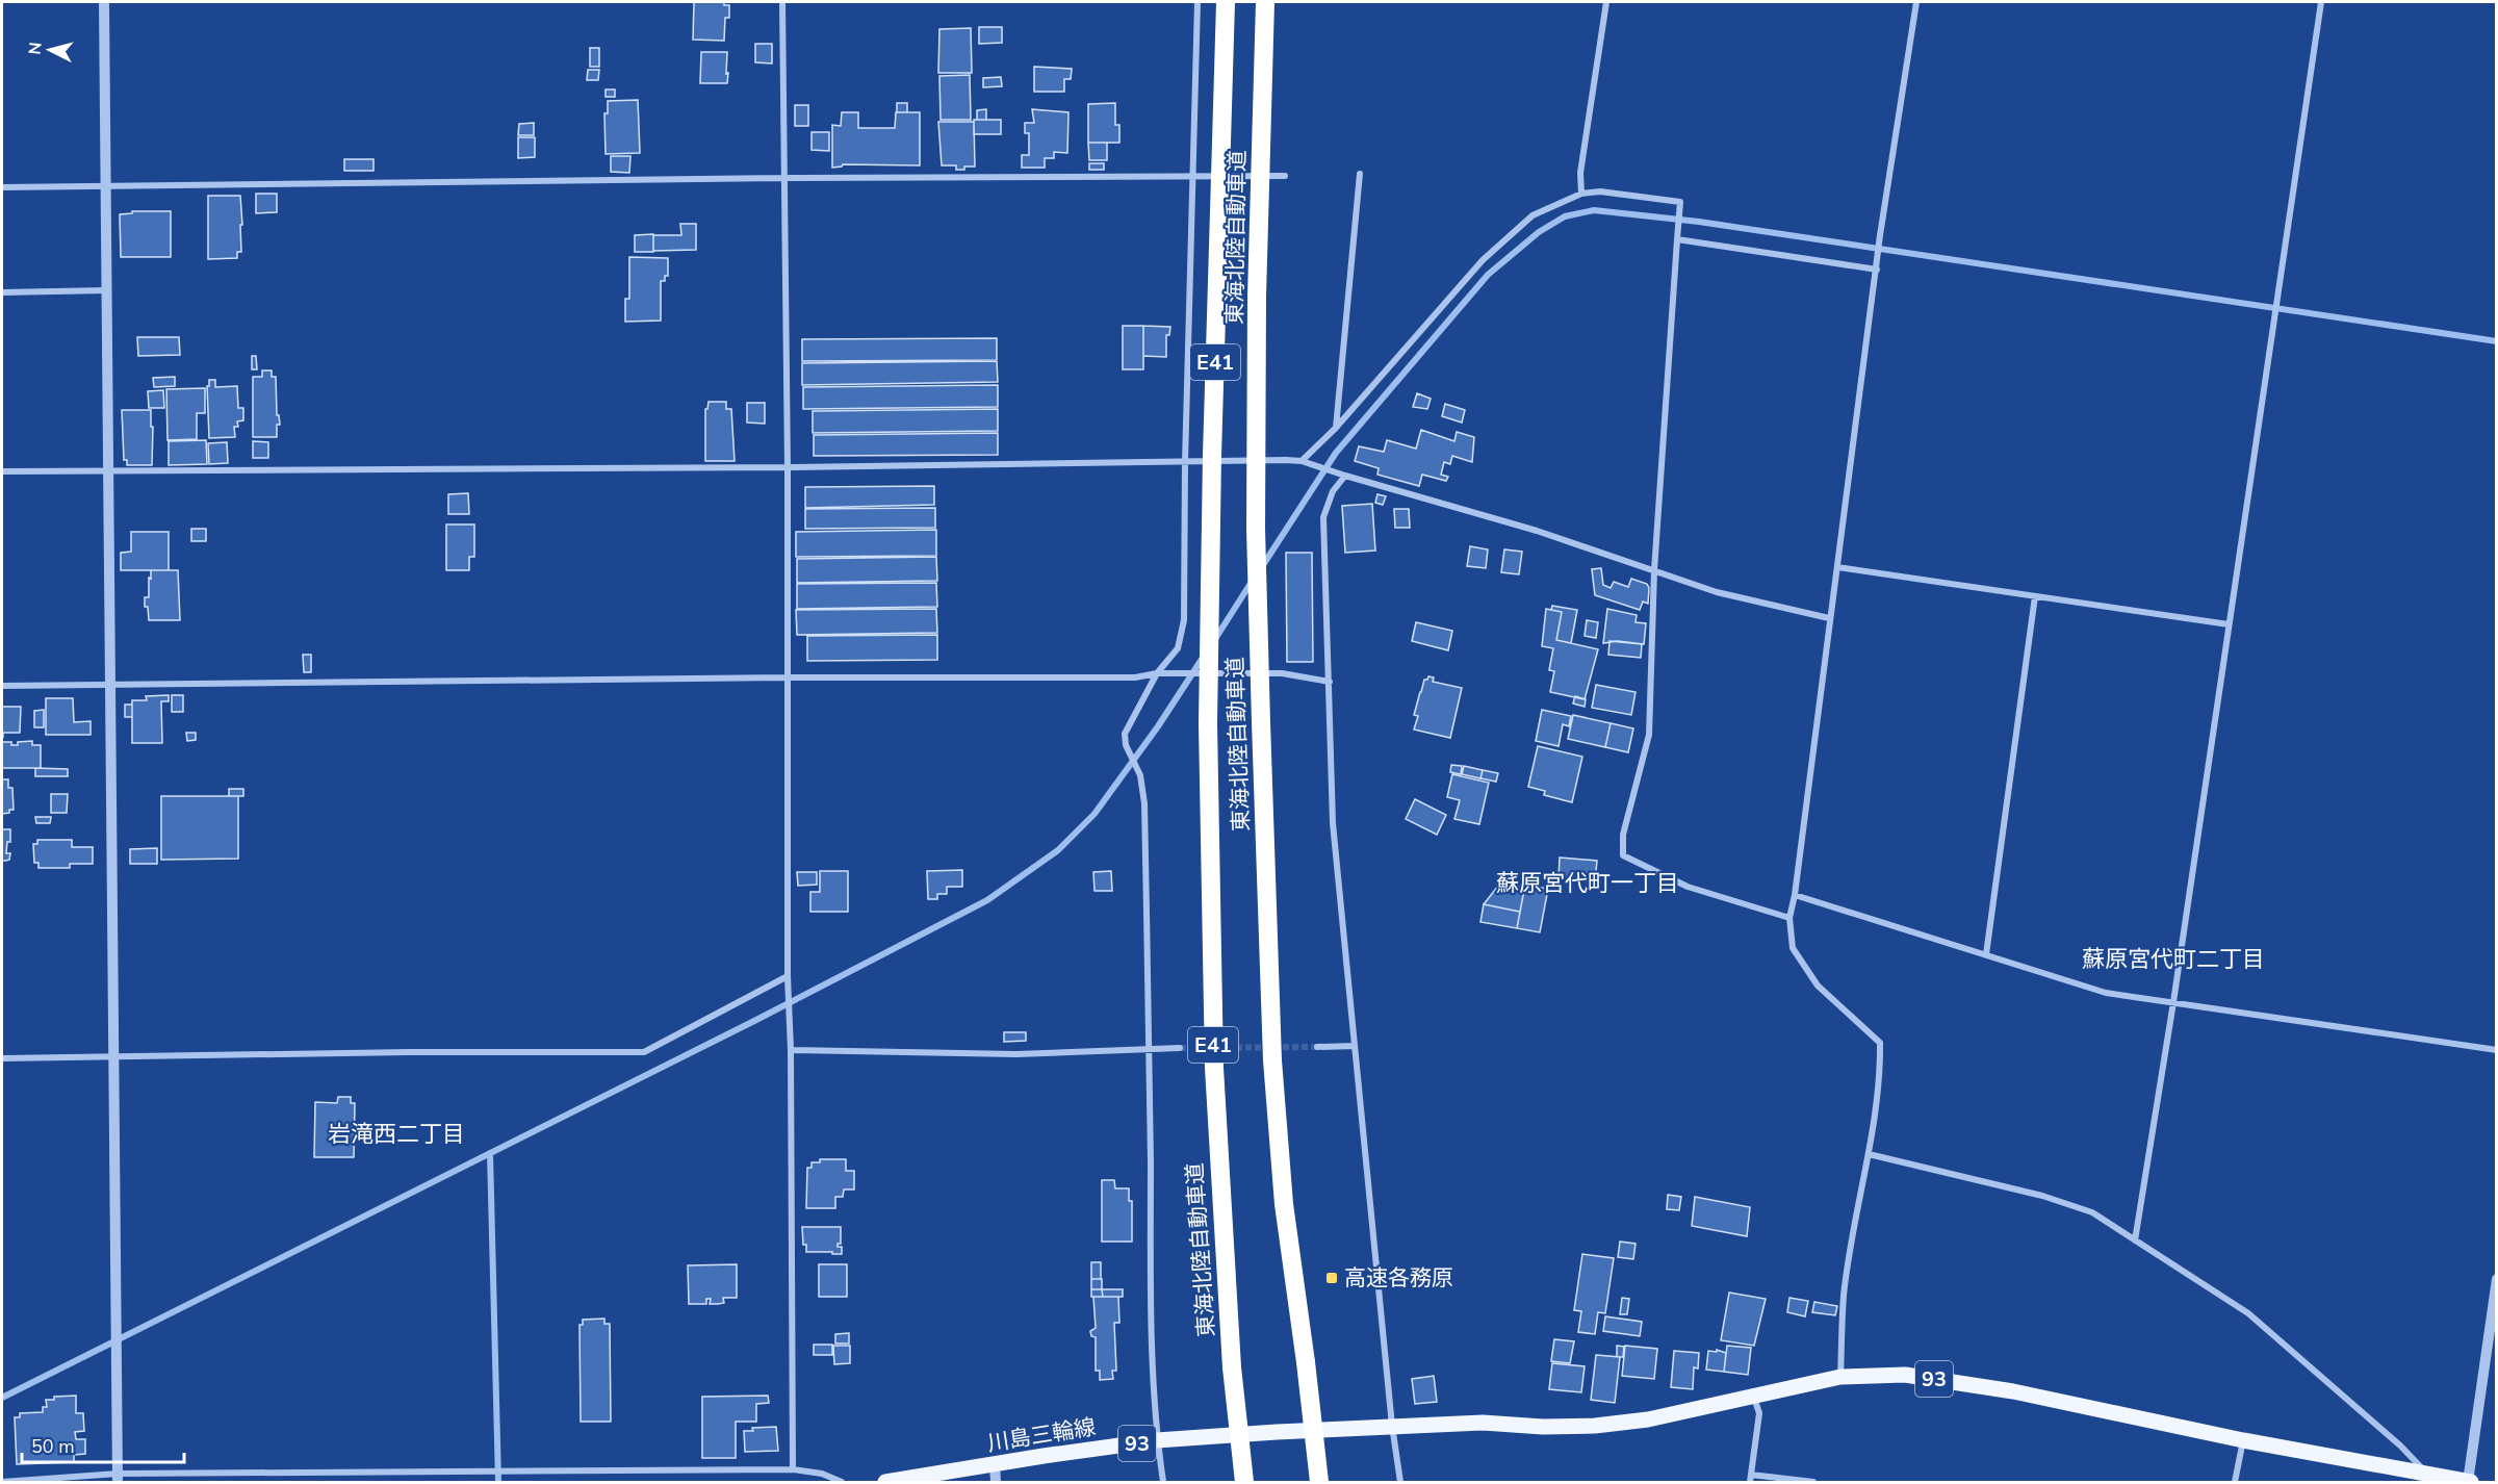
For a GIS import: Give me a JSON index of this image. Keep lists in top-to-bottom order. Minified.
{"streets":{"highway":["東海北陸自動車道","E41"],"main road":["93","川島三輪線"]},"crossings":[["93","川島三輪線"]],"districts":["蘇原宮代町一丁目","蘇原宮代町二丁目","岩滝西二丁目"],"places":{"transit":["高速各務原"]},"scale_bar":"50 m","north":"left"}
